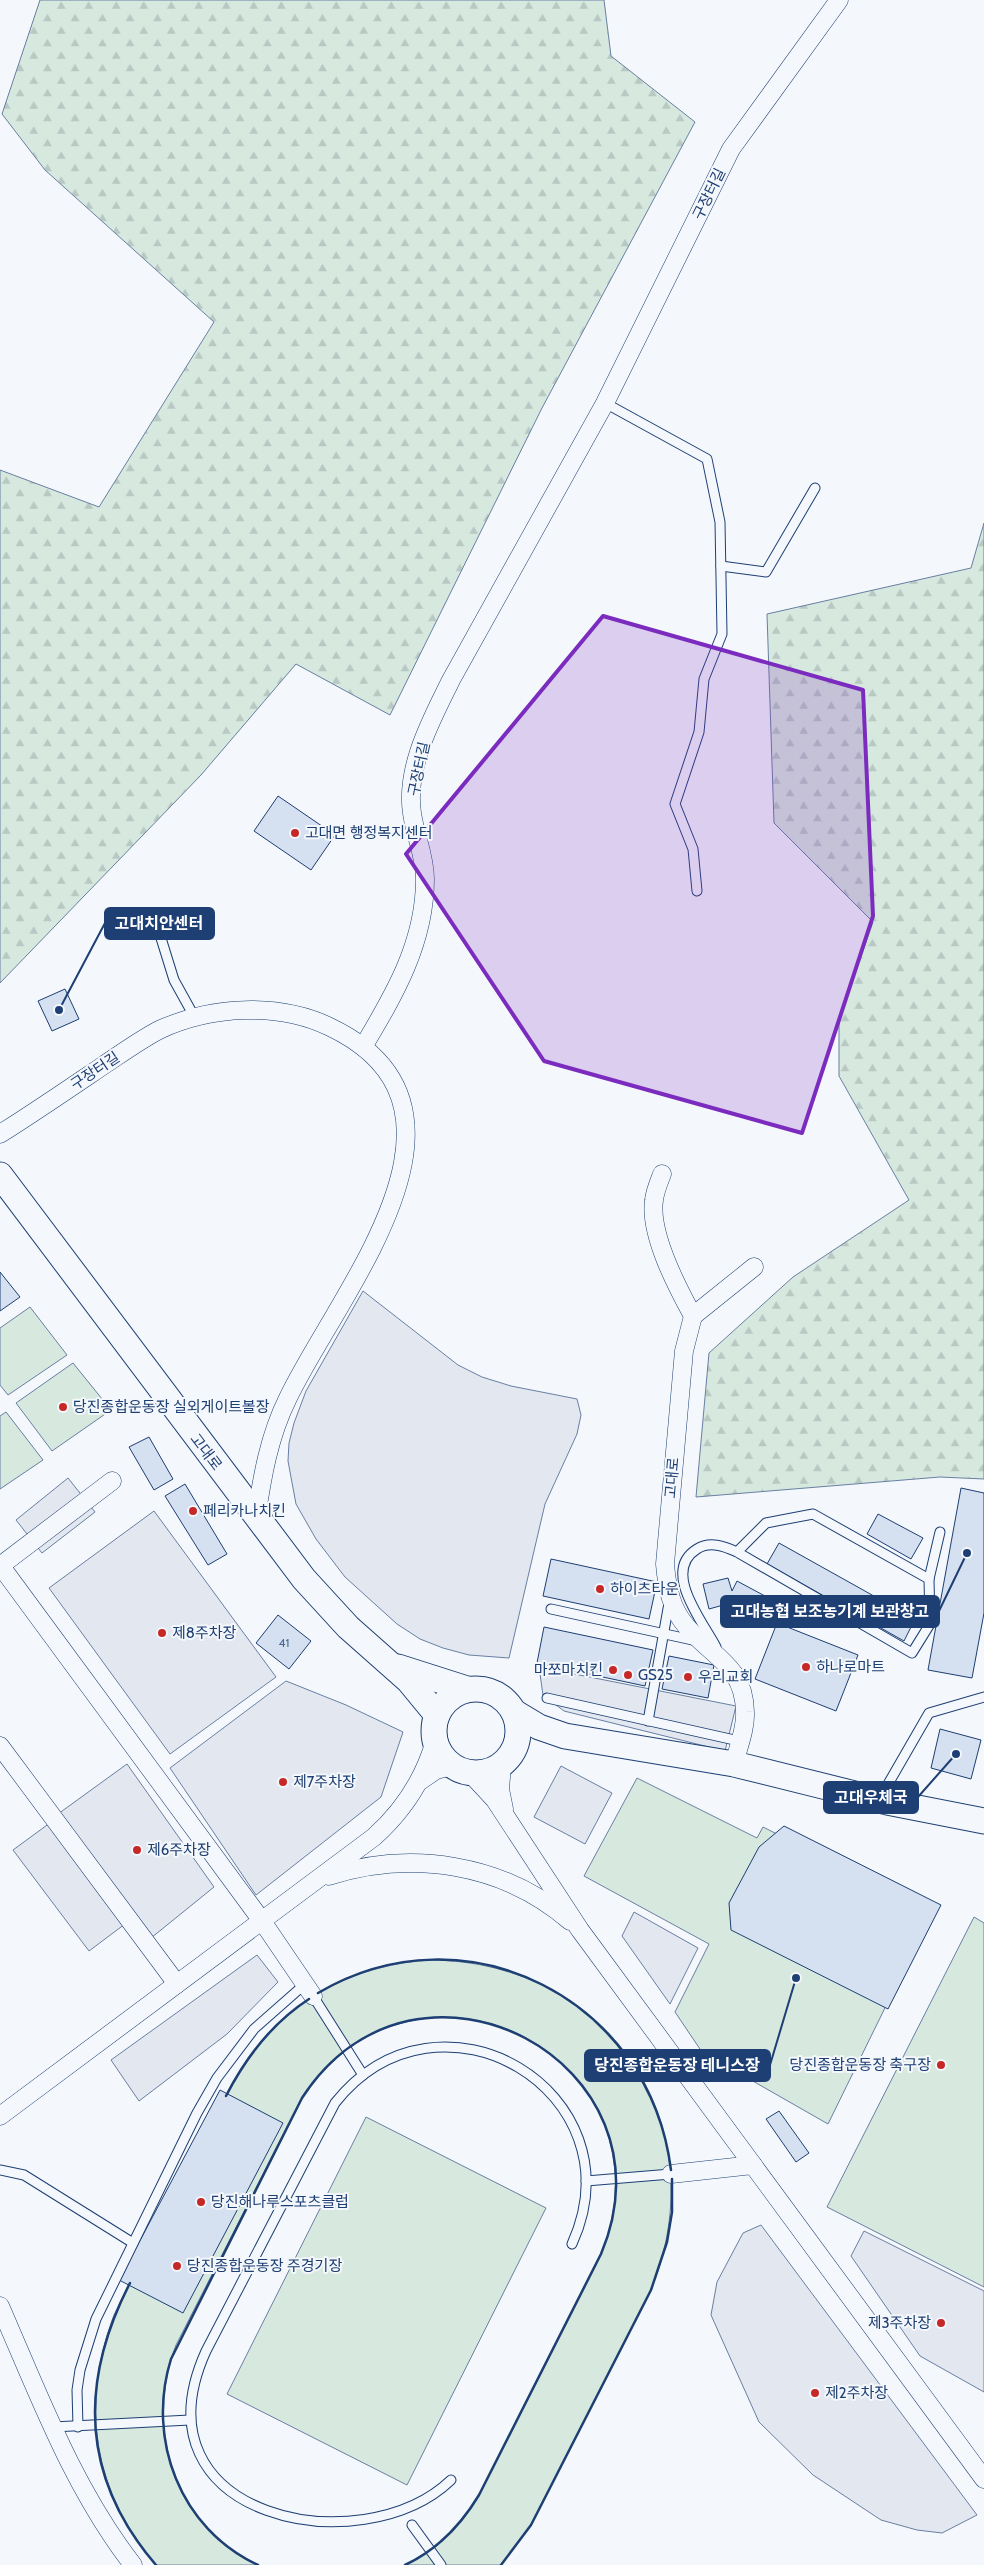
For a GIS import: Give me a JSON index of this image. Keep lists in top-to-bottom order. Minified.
{"streets":{"street":["구장터길","고대로"]},"places":["고대면 행정복지센터","고대치안센터","당진종합운동장 실외게이트볼장","페리카나치킨","고대농협 보조농기계 보관창고","하이츠타운","제8주차장","하나로마트","마쪼마치킨","GS25","우리교회","고대우체국","제7주차장","제6주차장","당진종합운동장 테니스장","당진종합운동장 축구장","당진해나루스포츠클럽","당진종합운동장 주경기장","제3주차장","제2주차장"],"house_numbers":["41"]}
